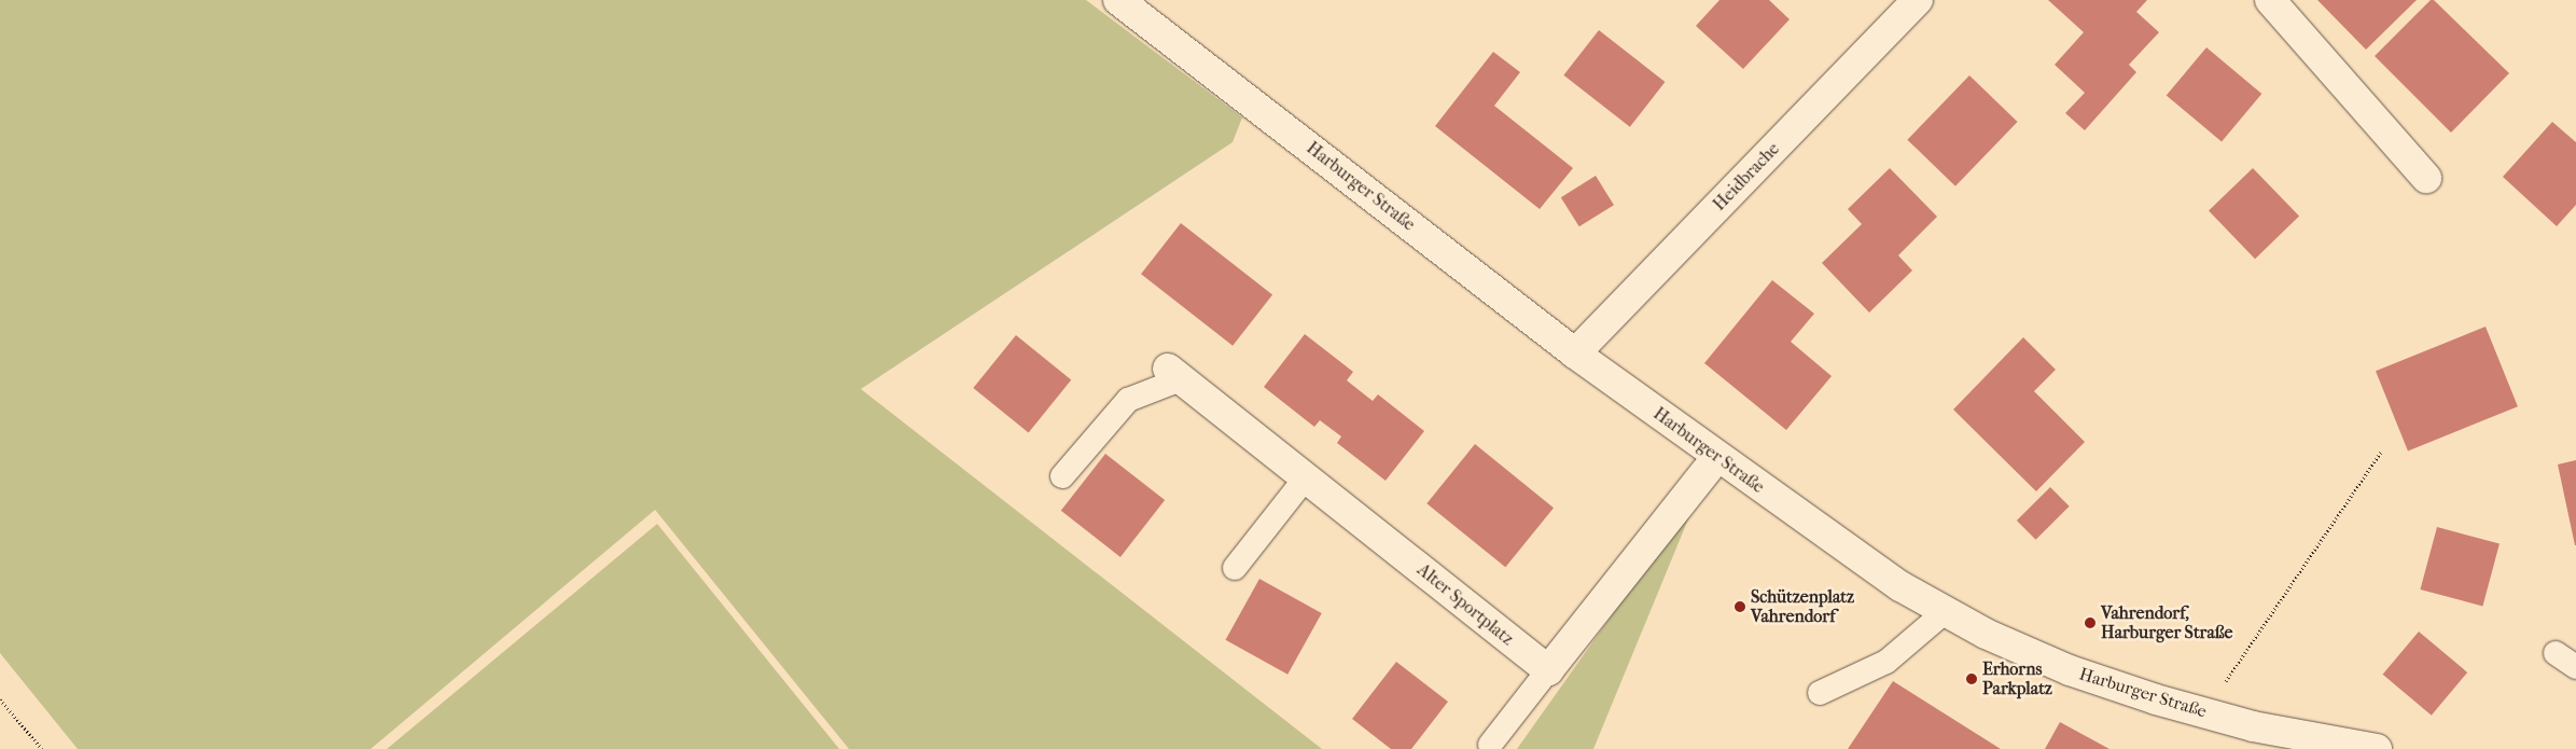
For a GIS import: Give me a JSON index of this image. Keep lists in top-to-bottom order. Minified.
{"streets":{"street":["Heidbrache","Harburger Straße","Alter Sportplatz"]},"crossings":[["Heidbrache","Harburger Straße"]],"places":["Schützenplatz Vahrendorf","Vahrendorf, Harburger Straße","Erhorns Parkplatz"]}
